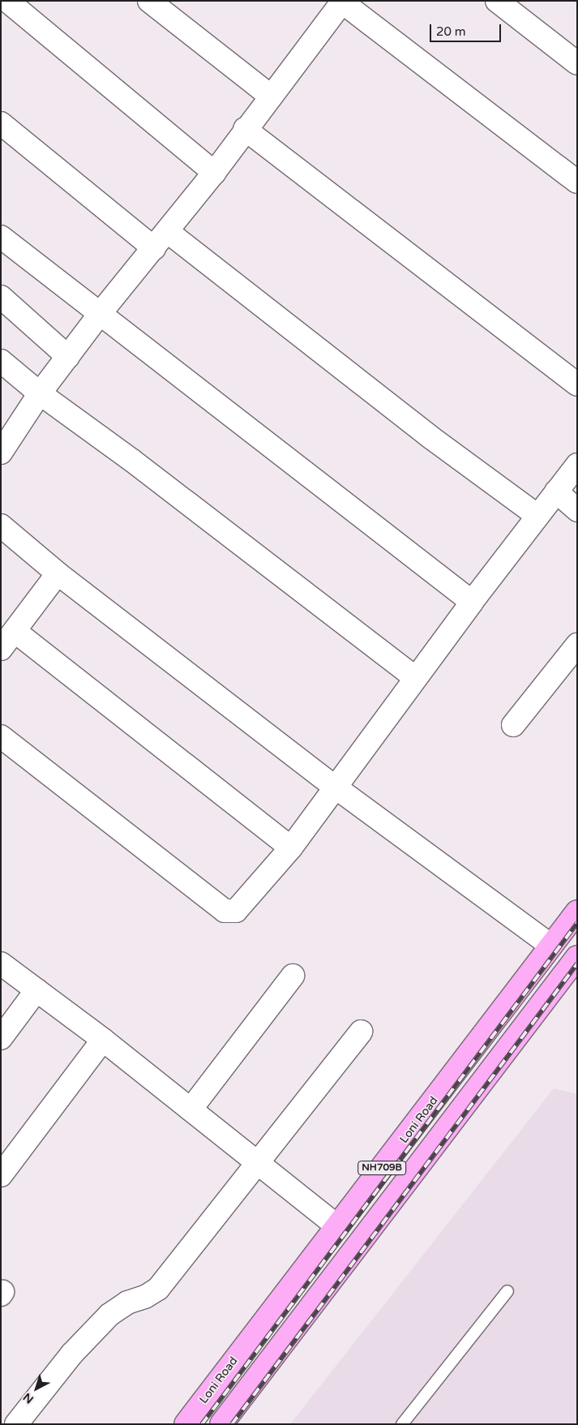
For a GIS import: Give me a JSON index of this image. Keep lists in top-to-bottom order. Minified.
{"streets":{"highway":["Loni Road","NH709B"]},"scale_bar":"20 m","north":"bottom left"}
